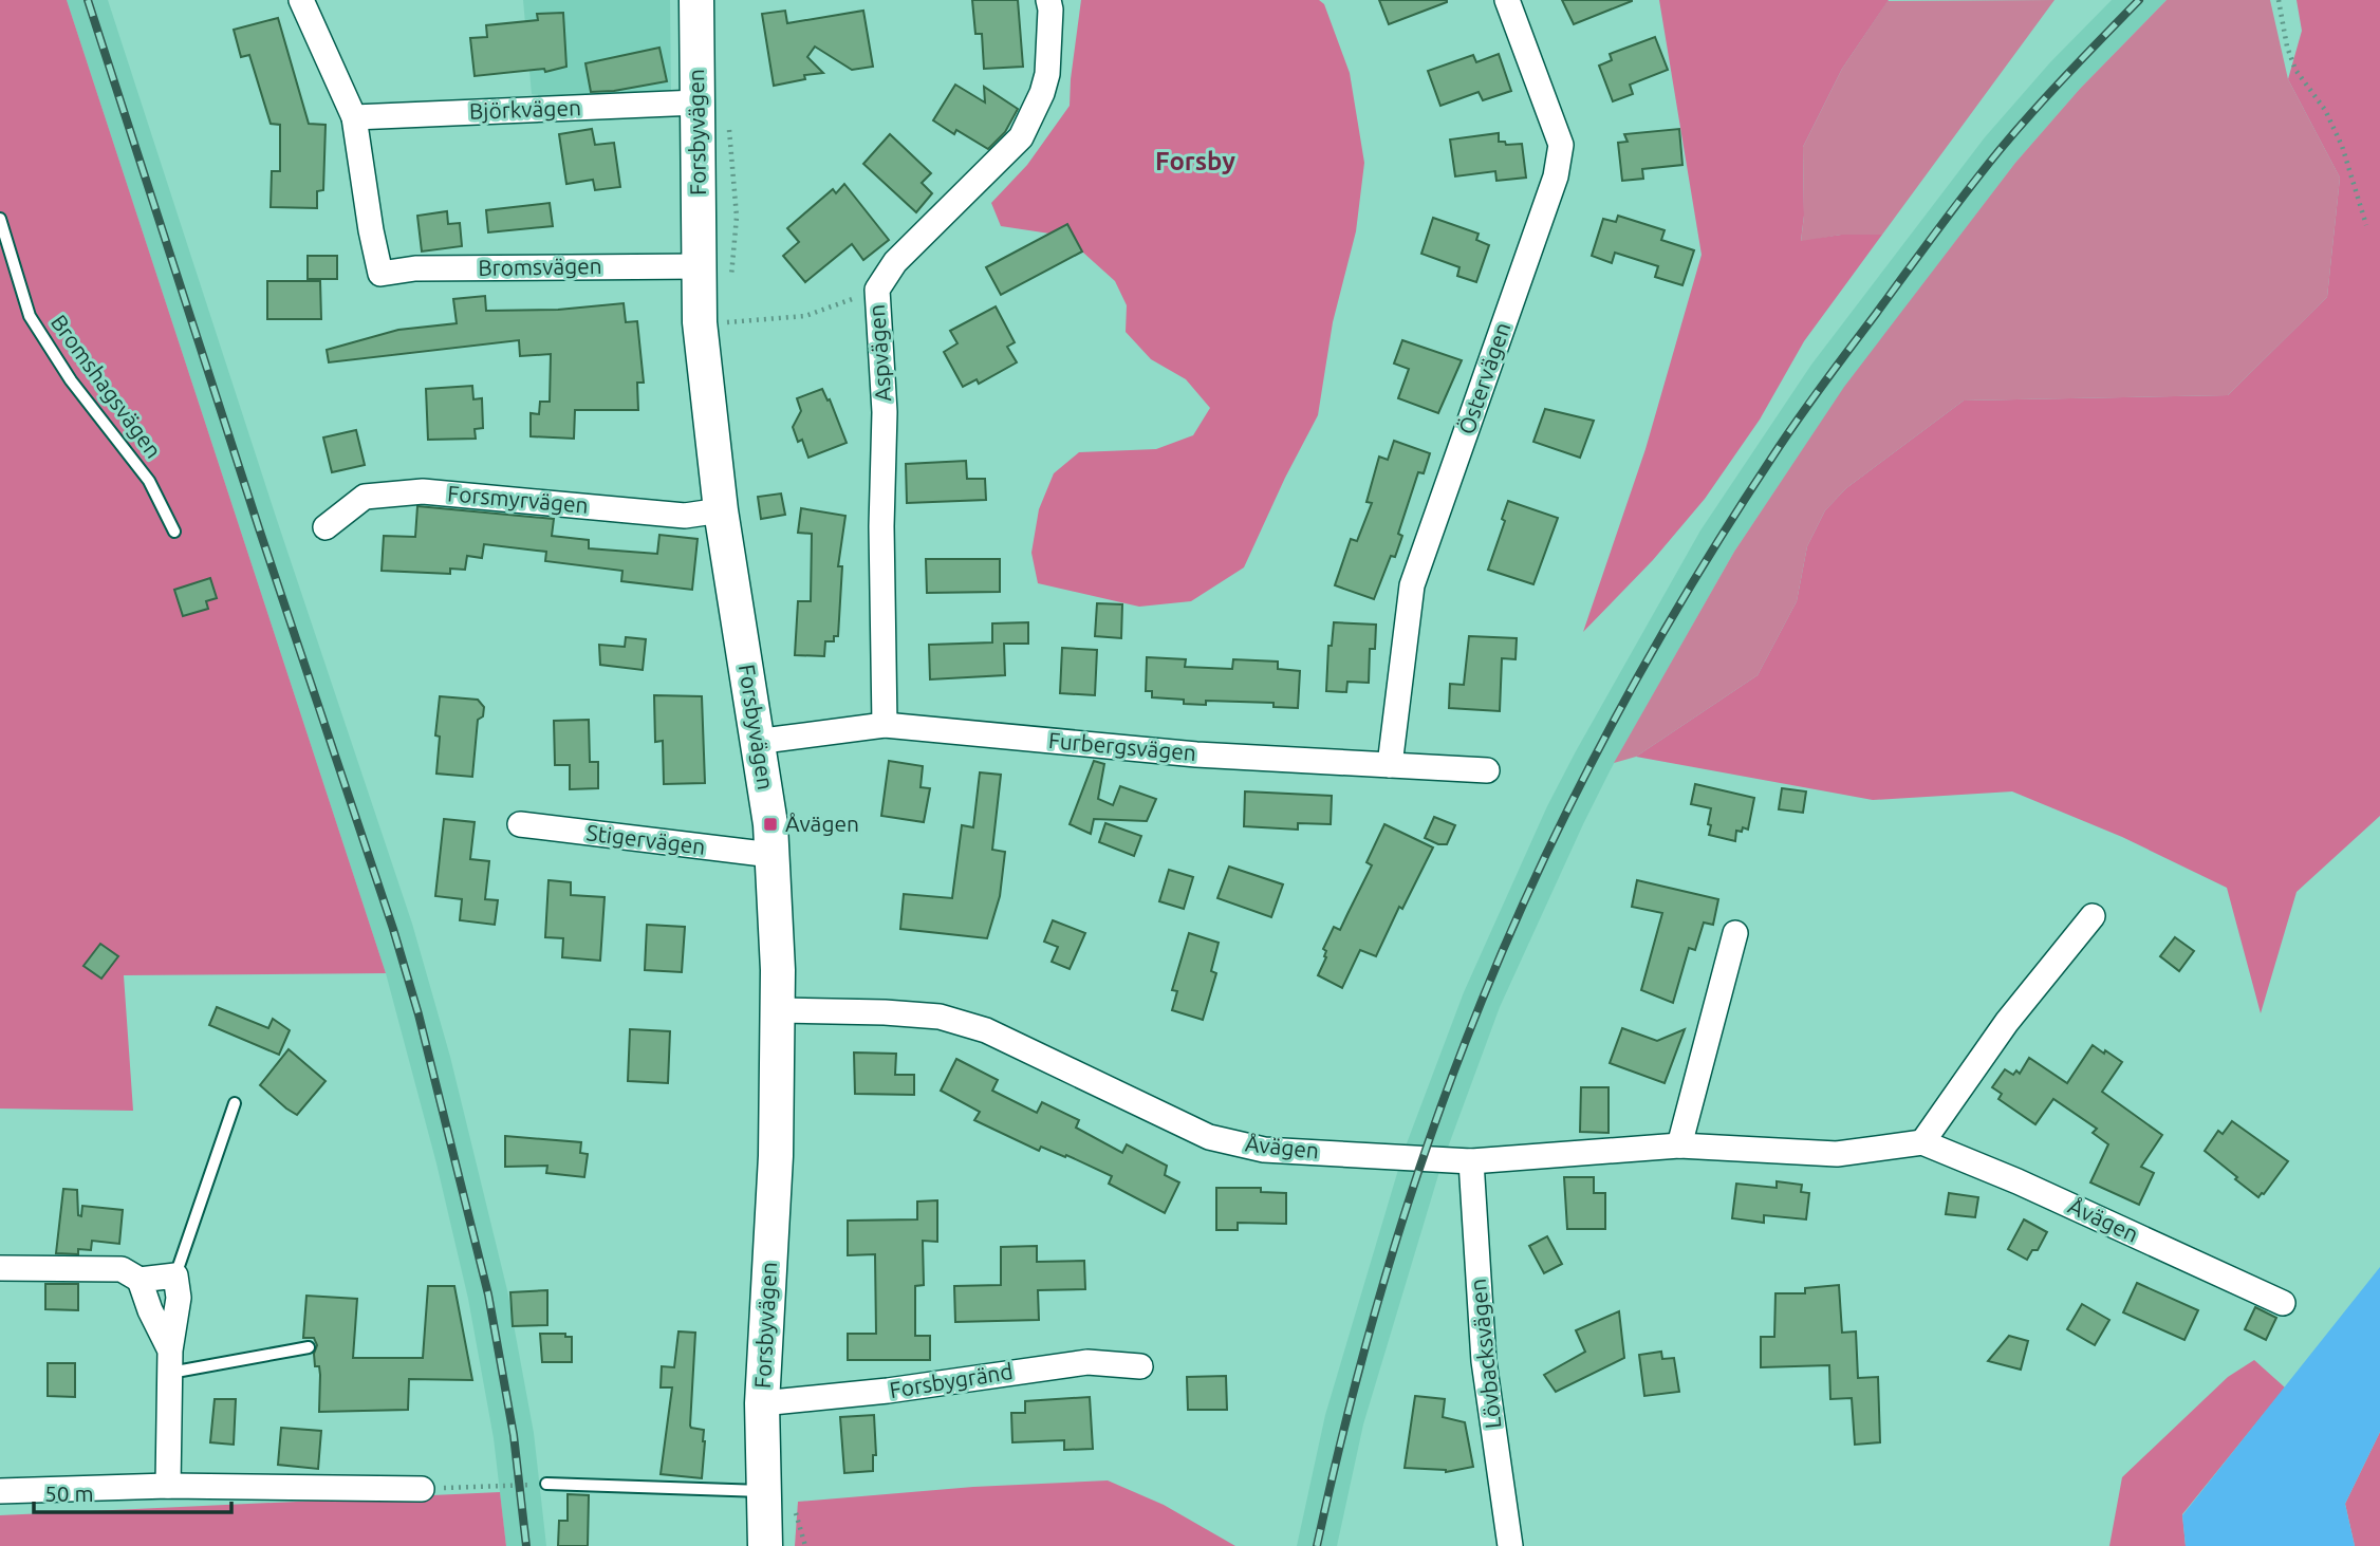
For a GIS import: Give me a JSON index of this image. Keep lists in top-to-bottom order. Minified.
{"streets":{"street":["Björkvägen","Forsbyvägen","Bromsvägen","Aspvägen","Östervägen","Forsmyrvägen","Furbergsvägen","Stigervägen","Åvägen","Lövbacksvägen","Forsbygränd"],"lane":["Bromshagsvägen"]},"crossings":[["Björkvägen","Forsbyvägen"],["Björkvägen","Bromsvägen"],["Forsbyvägen","Bromsvägen"],["Forsbyvägen","Forsmyrvägen"],["Forsbyvägen","Furbergsvägen"],["Forsbyvägen","Stigervägen"],["Forsbyvägen","Åvägen"],["Forsbyvägen","Forsbygränd"],["Aspvägen","Furbergsvägen"],["Östervägen","Furbergsvägen"],["Åvägen","Lövbacksvägen"]],"districts":["Forsby"],"places":{"transit":["Åvägen"]},"scale_bar":"50 m"}
